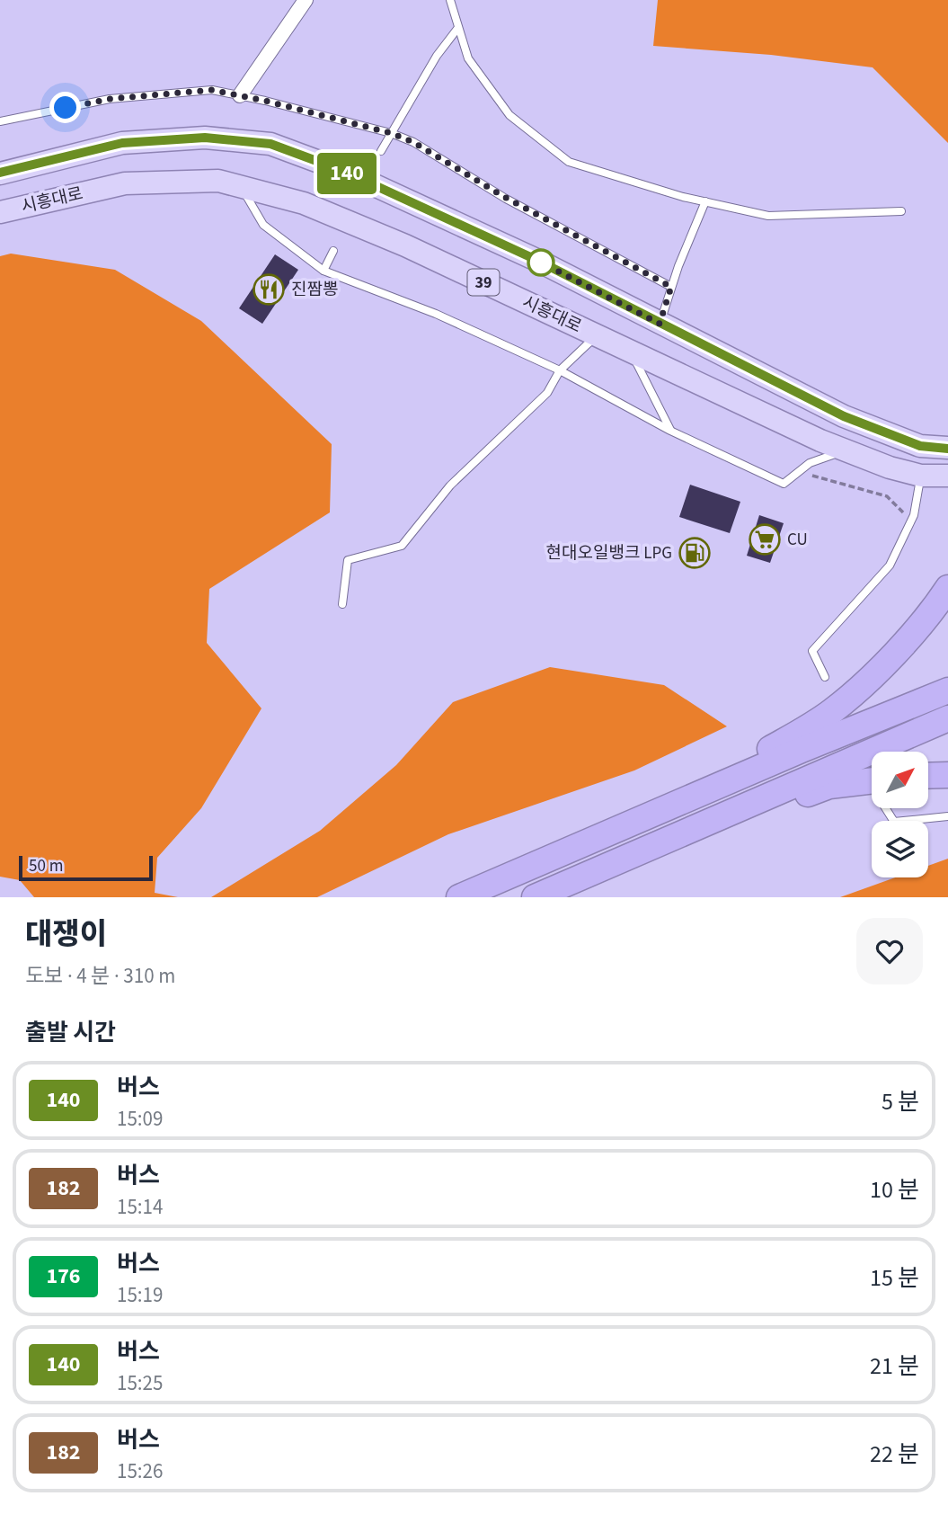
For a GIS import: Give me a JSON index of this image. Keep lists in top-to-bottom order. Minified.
{"streets":{"main road":["시흥대로","39"]},"places":{"restaurant":["진짬뽕"],"supermarket":["CU"],"fuel station":["현대오일뱅크 LPG"]},"lines":["bus line 140"],"scale_bar":"50 m","north":"top right","page":{"on_map":"140","scale":"50 m","heading":[["대쟁이","도보 · 4 분 · 310 m"],"출발 시간"],"list":[{"mark":"140","name":"버스","note":"15:09","value":"5 분"},{"mark":"182","name":"버스","note":"15:14","value":"10 분"},{"mark":"176","name":"버스","note":"15:19","value":"15 분"},{"mark":"140","name":"버스","note":"15:25","value":"21 분"},{"mark":"182","name":"버스","note":"15:26","value":"22 분"}]}}
